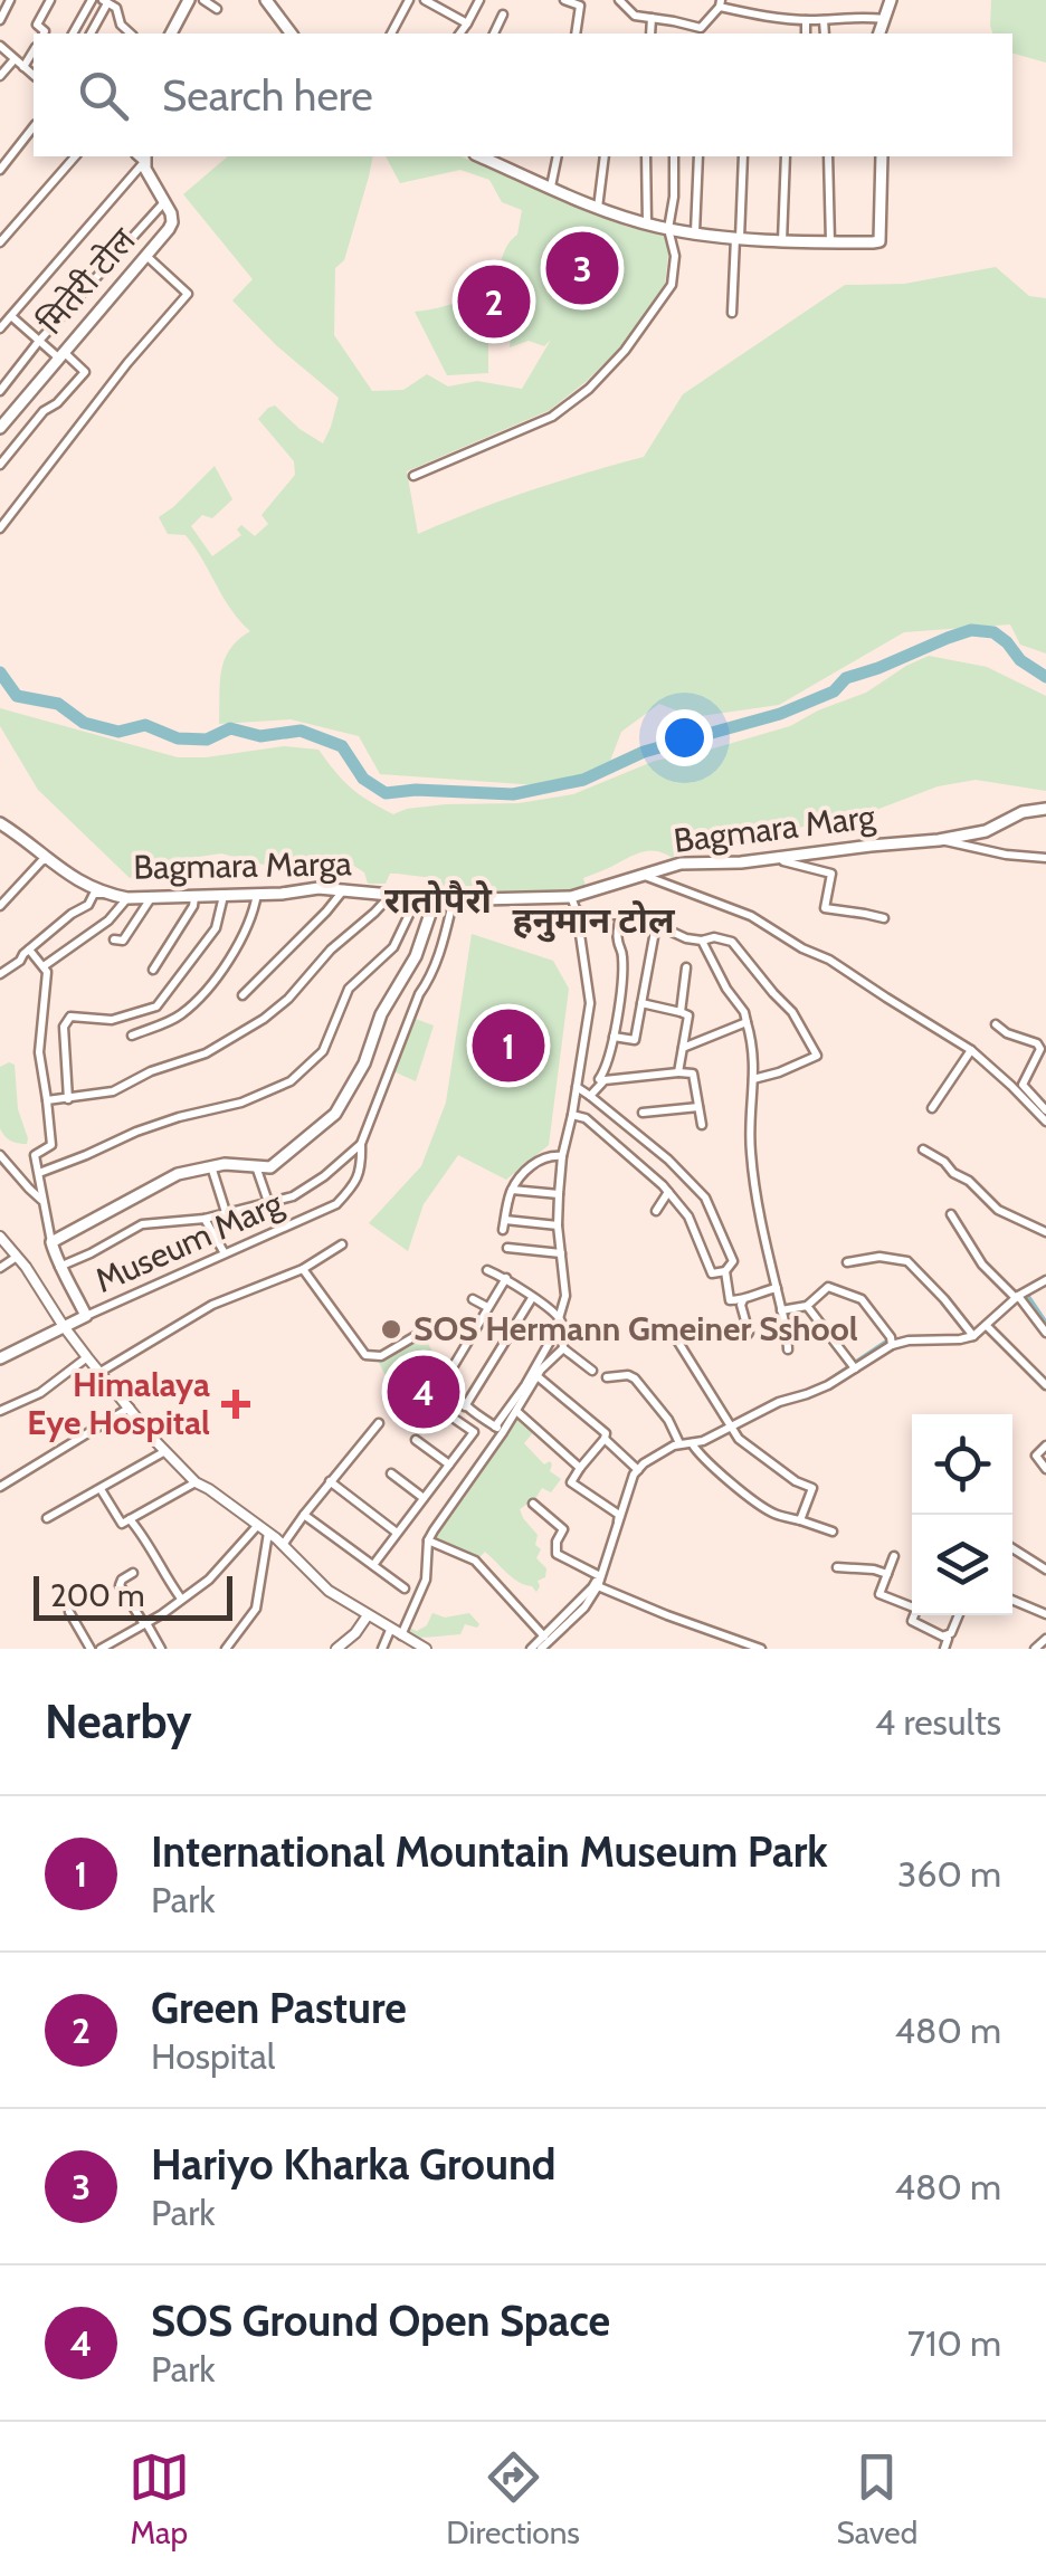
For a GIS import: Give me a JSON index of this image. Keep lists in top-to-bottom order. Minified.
{"streets":{"main road":["मितेरी टोल","Bagmara Marg","Bagmara Marga"],"street":["Museum Marg"]},"crossings":[["Bagmara Marg","Bagmara Marga"],["Bagmara Marg","Museum Marg"]],"districts":["रातोपैरो","हनुमान टोल"],"places":{"other":["SOS Hermann Gmeiner Sshool"],"health":["Himalaya Eye Hospital"]},"scale_bar":"200 m","page":{"search":"Search here","pins":["3","2","1","4"],"scale":"200 m","heading":["Nearby","4 results"],"list":[{"mark":"1","name":"International Mountain Museum Park","note":"Park","value":"360 m"},{"mark":"2","name":"Green Pasture","note":"Hospital","value":"480 m"},{"mark":"3","name":"Hariyo Kharka Ground","note":"Park","value":"480 m"},{"mark":"4","name":"SOS Ground Open Space","note":"Park","value":"710 m"}],"nav":["Map","Directions","Saved"]}}
